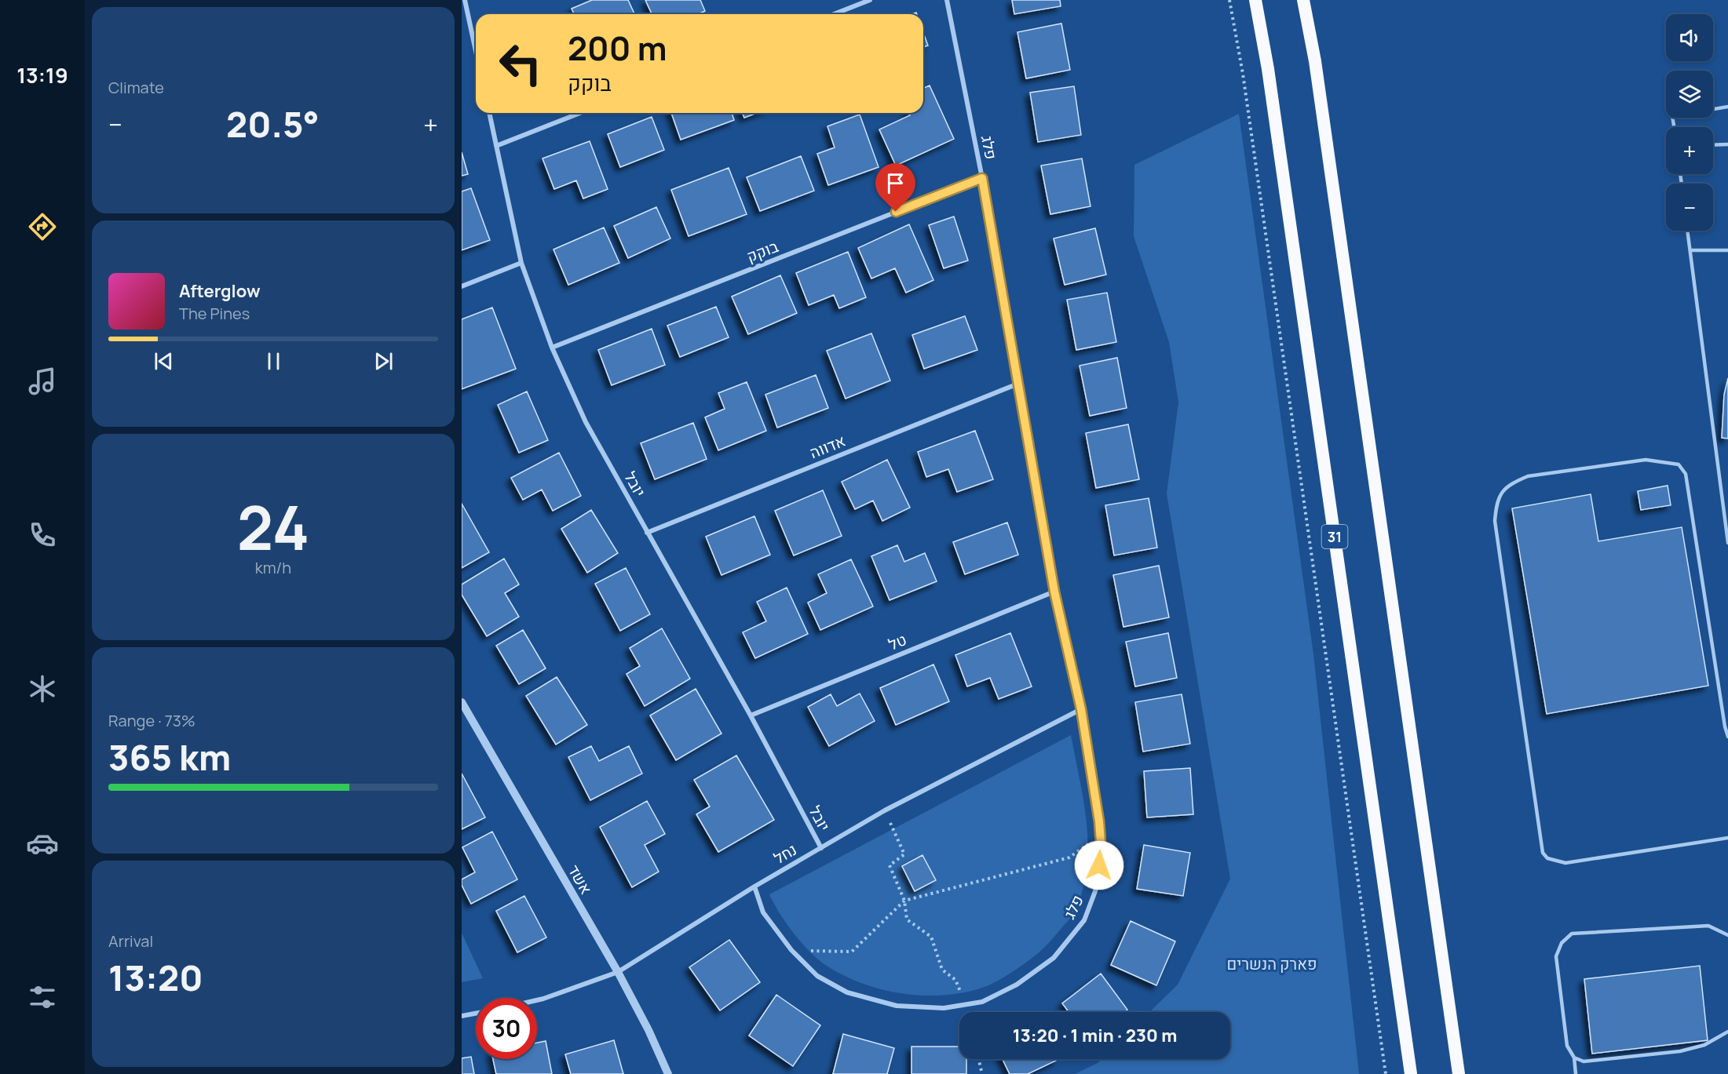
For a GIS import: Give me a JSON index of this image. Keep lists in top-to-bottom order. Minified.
{"streets":{"highway":["31"],"street":["פלג","בוקק","אדווה","יובל","טל","נחל","אשד"]},"crossings":[["פלג","בוקק"],["פלג","אדווה"],["פלג","טל"],["פלג","נחל"],["בוקק","יובל"],["אדווה","יובל"],["יובל","טל"],["יובל","נחל"],["נחל","אשד"]],"parks":["פארק הנשרים"],"page":{"tabs":"13:19","tile":["Climate",["24","km/h"],["Range · 73%","365 km"],["Arrival","13:20"]],"map_buttons":["+","−"],"turn":["200 m","בוקק"],"heat":["−","20.5°","+"],"song":["Afterglow","The Pines"],"limit":"30","trip":"13:20 · 1 min · 230 m"}}
